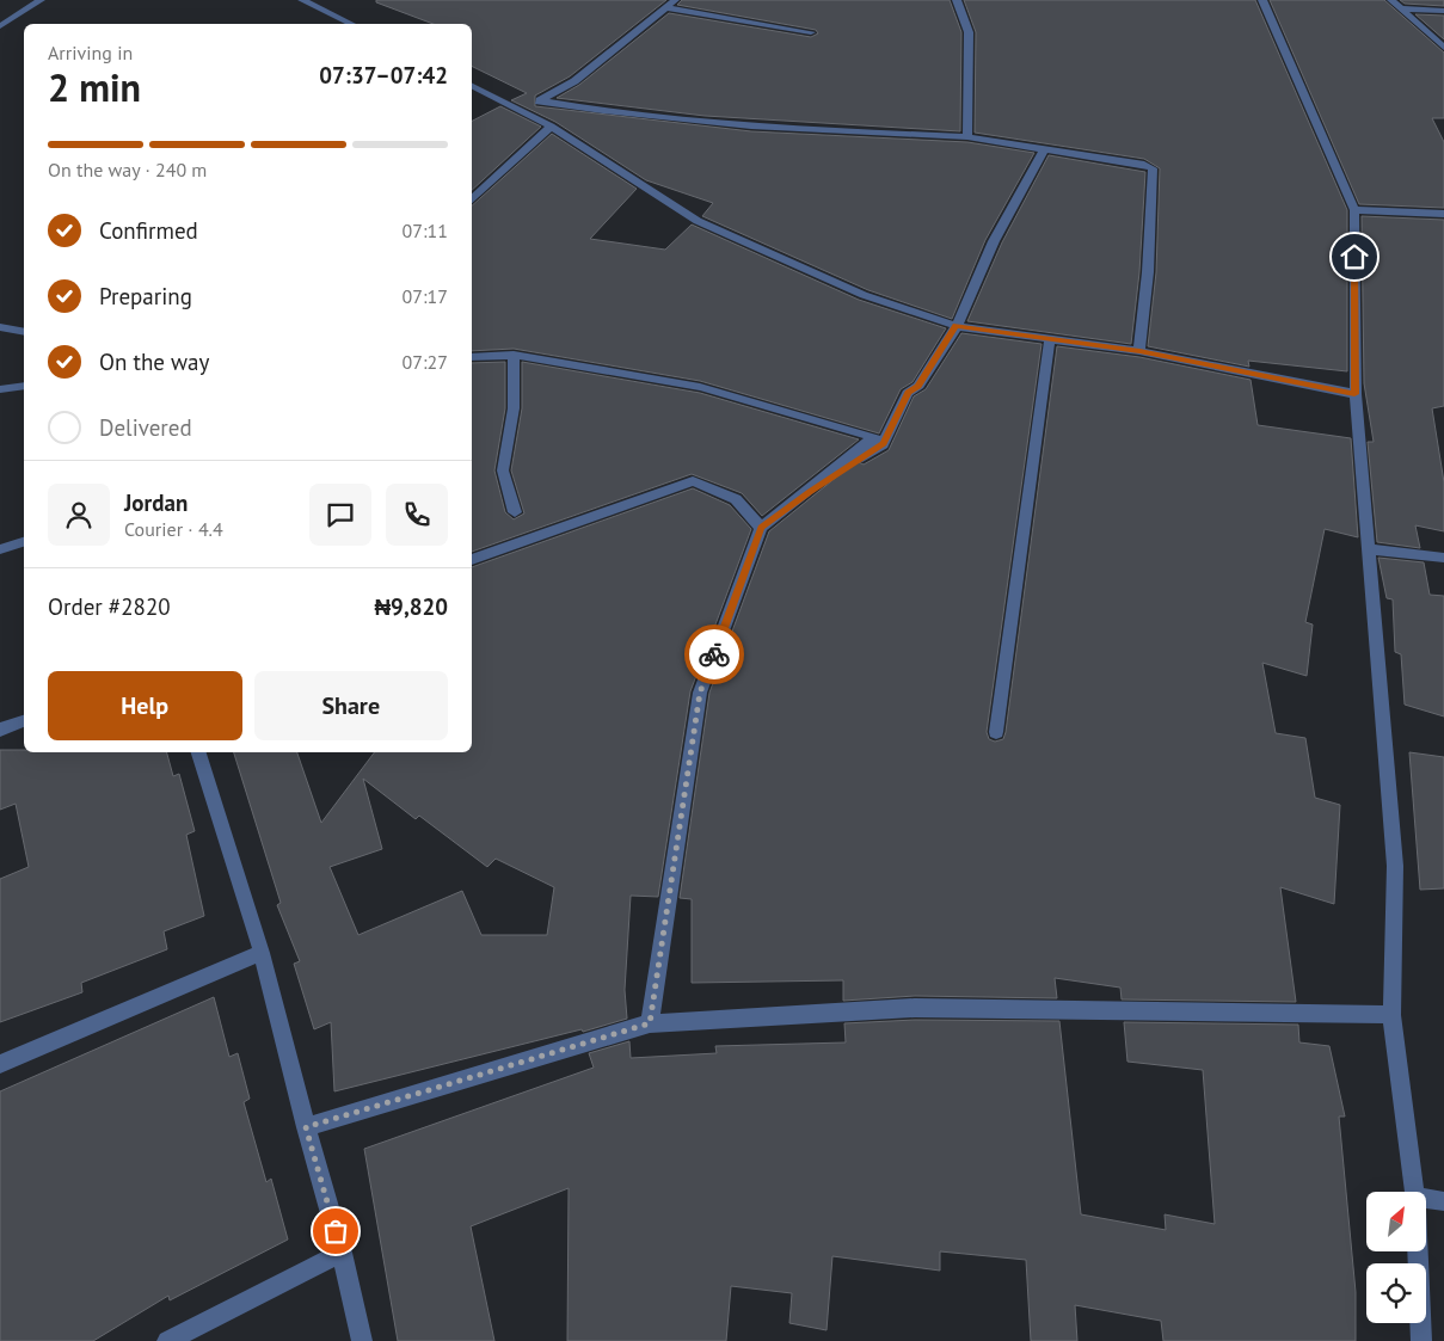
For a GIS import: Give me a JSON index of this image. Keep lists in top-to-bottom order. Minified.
{"north":"top right","page":{"heading":["2 min","Arriving in","07:37–07:42"],"panel":["Jordan","Courier · 4.4","Order #2820","₦9,820"],"bar":"On the way · 240 m","list":[["Confirmed","07:11"],["Preparing","07:17"],["On the way","07:27"],"Delivered"],"buttons":["Help","Share"]}}
